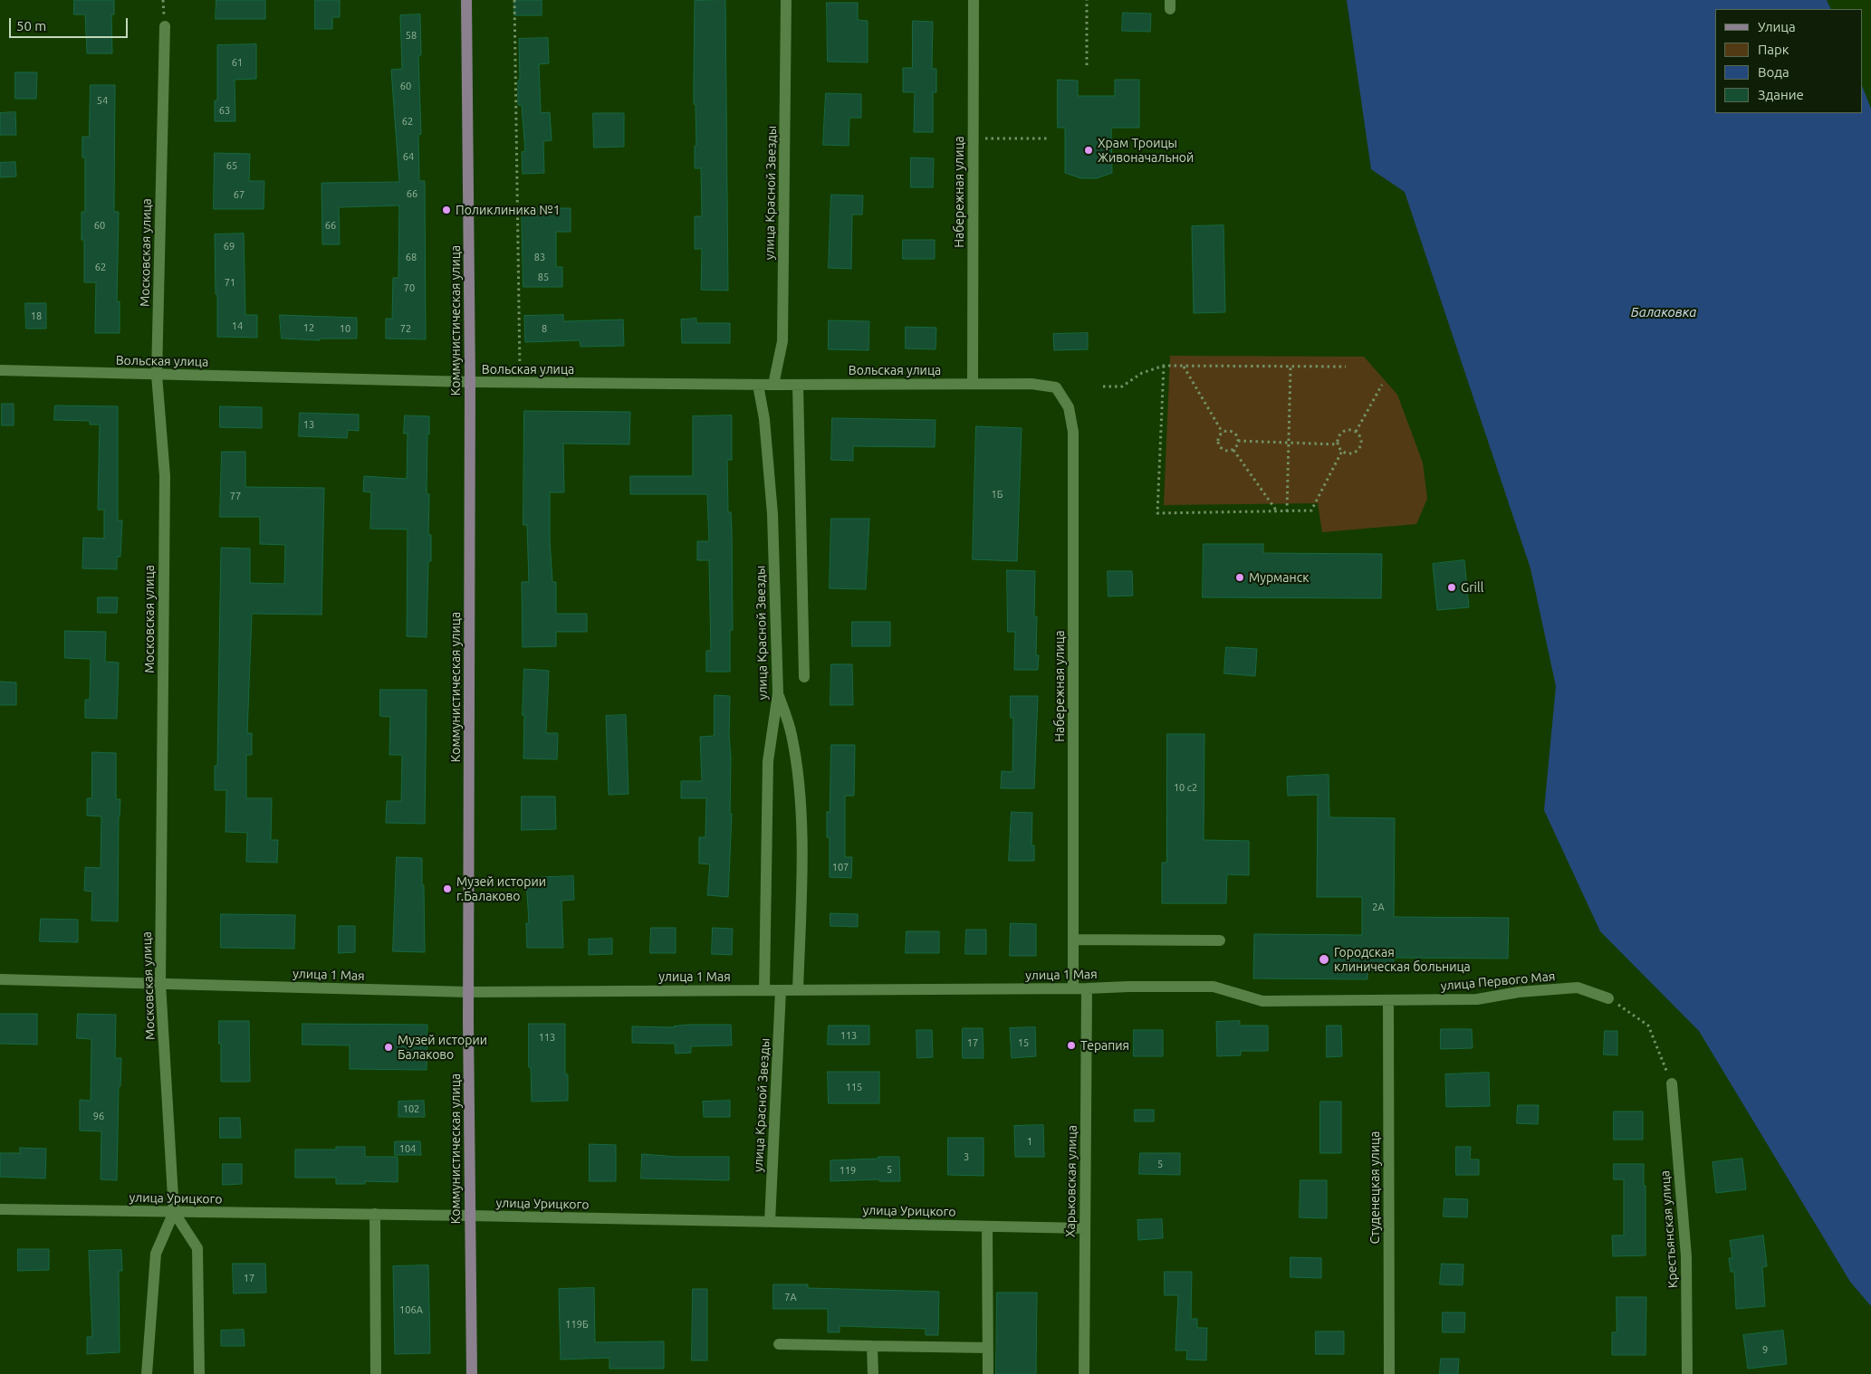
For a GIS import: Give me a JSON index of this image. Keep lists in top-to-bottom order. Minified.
{"streets":{"main road":["Коммунистическая улица"],"street":["Набережная улица","улица Красной Звезды","Московская улица","Вольская улица","улица 1 Мая","улица Первого Мая","Харьковская улица","Студенецкая улица","улица Урицкого","Крестьянская улица"]},"crossings":[["Набережная улица","Вольская улица"],["Набережная улица","улица 1 Мая"],["улица Красной Звезды","Вольская улица"],["улица Красной Звезды","улица 1 Мая"],["улица Красной Звезды","улица Урицкого"],["Московская улица","Вольская улица"],["Московская улица","улица 1 Мая"],["Московская улица","улица Урицкого"],["Коммунистическая улица","Вольская улица"],["Коммунистическая улица","улица 1 Мая"],["Коммунистическая улица","улица Урицкого"],["улица 1 Мая","улица Первого Мая"],["улица 1 Мая","Харьковская улица"],["улица 1 Мая","Студенецкая улица"],["улица Первого Мая","Студенецкая улица"],["Харьковская улица","улица Урицкого"]],"water":["Балаковка"],"places":["Храм Троицы Живоначальной","Поликлиника №1","Мурманск","Grill","Музей истории г.Балаково","Городская клиническая больница","Терапия","Музей истории Балаково"],"house_numbers":["58","61","60","54","63","62","64","65","66","67","60","66","69","68","83","62","85","71","70","18","14","12","10","72","8","13","1Б","77","10 с2","107","2А","113","113","17","15","115","102","96","1","104","3","5","5","119","17","7А","106А","119Б","9"],"legend":["Улица","Парк","Вода","Здание"],"scale_bar":"50 m"}
